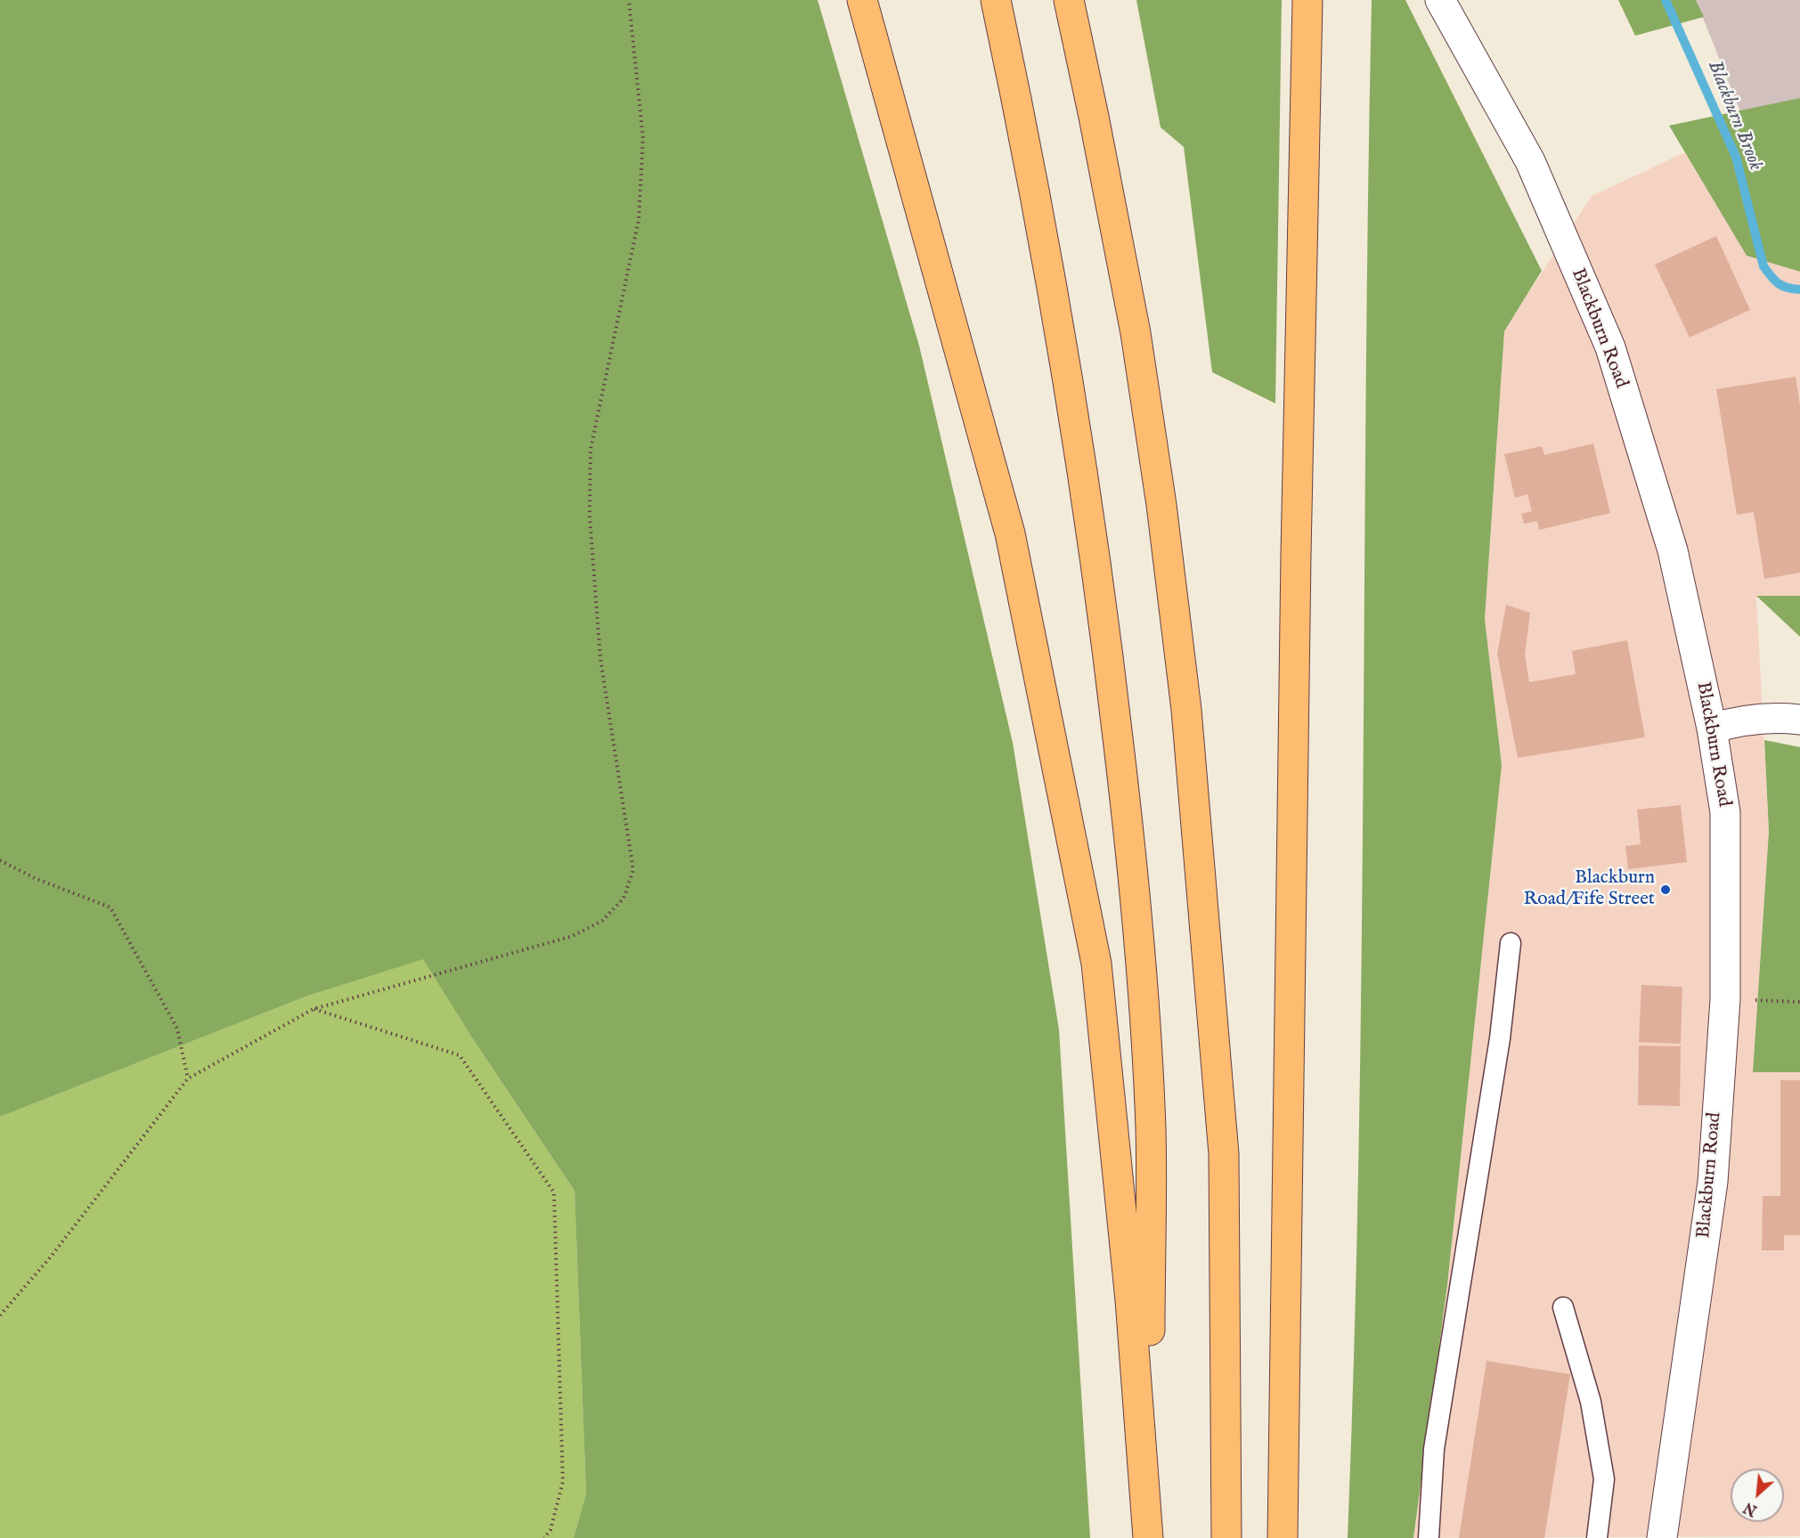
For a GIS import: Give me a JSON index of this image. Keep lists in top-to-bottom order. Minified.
{"streets":{"street":["Blackburn Road"]},"water":["Blackburn Brook"],"places":["Blackburn Road/Fife Street"],"north":"bottom left"}
